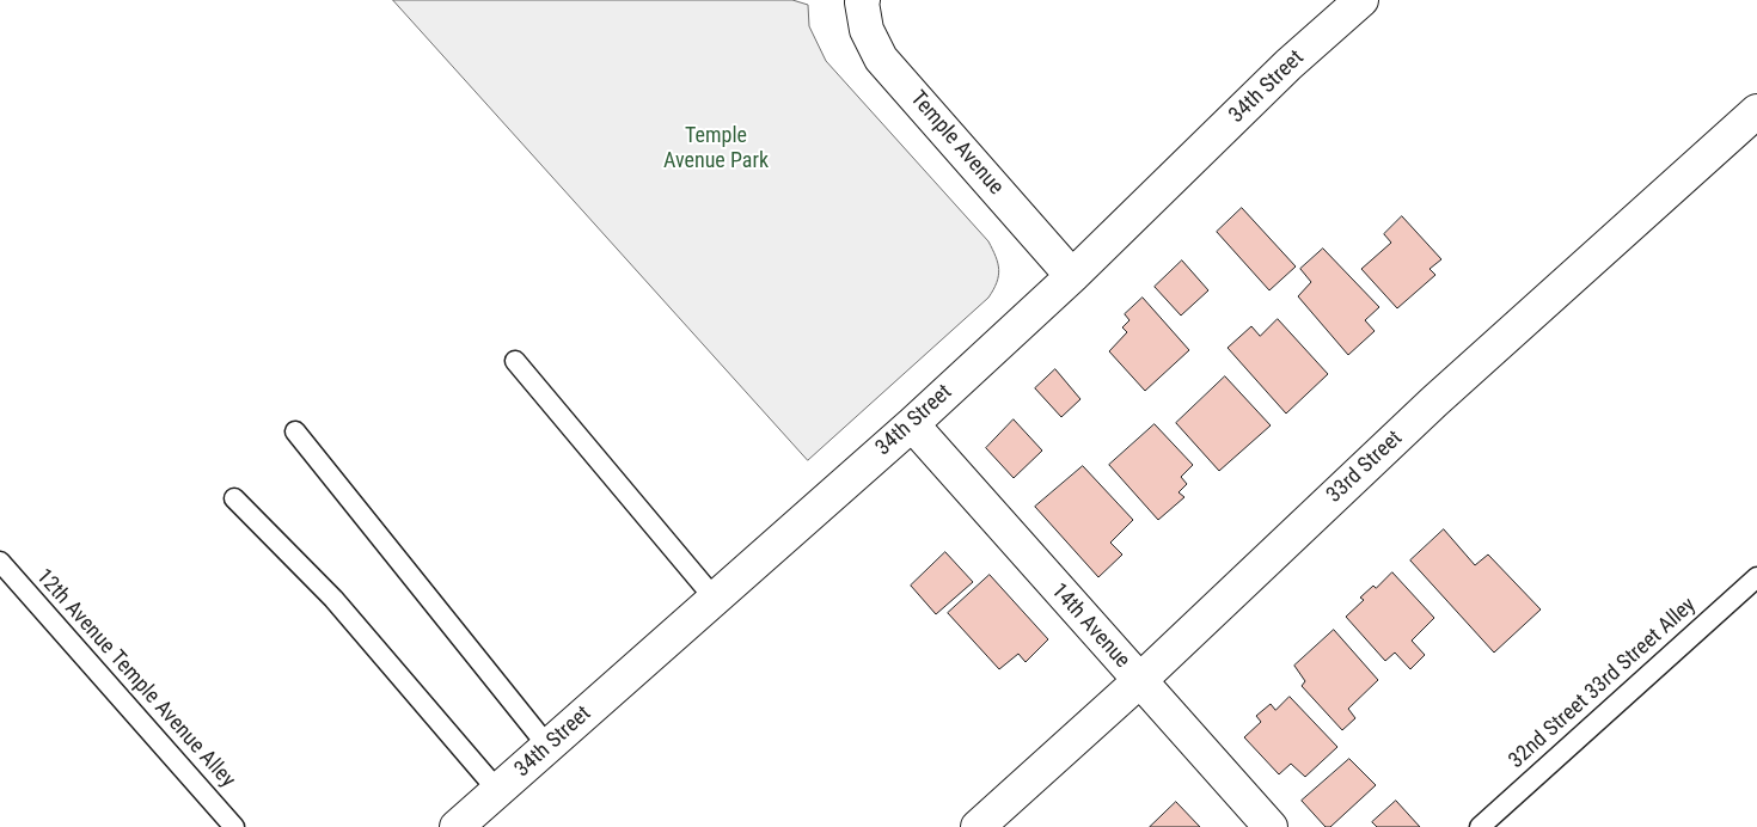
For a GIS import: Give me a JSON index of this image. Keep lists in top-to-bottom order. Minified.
{"streets":{"street":["34th Street","Temple Avenue","33rd Street","14th Avenue"],"lane":["12th Avenue Temple Avenue Alley","32nd Street 33rd Street Alley"]},"crossings":[["34th Street","Temple Avenue"],["34th Street","14th Avenue"],["33rd Street","14th Avenue"]],"parks":["Temple Avenue Park"]}
